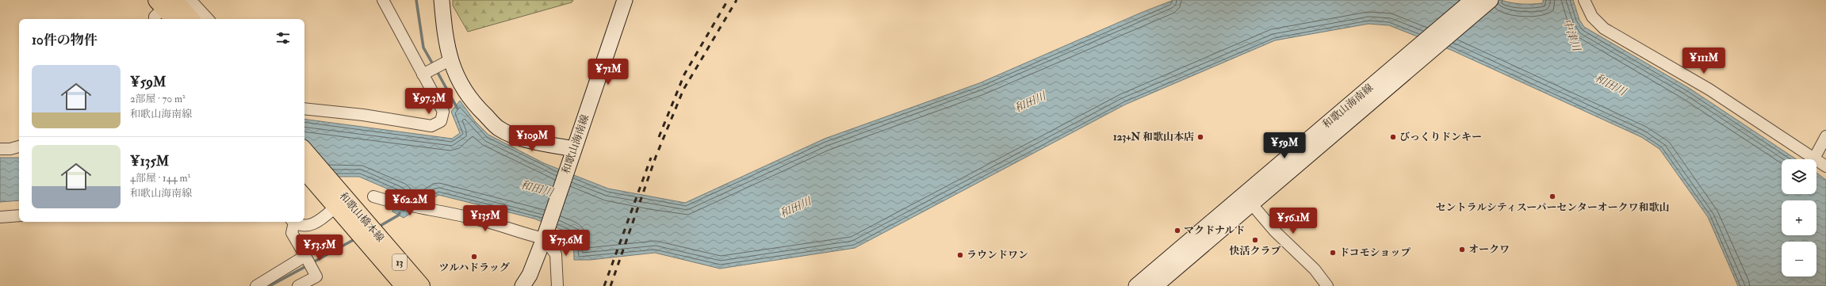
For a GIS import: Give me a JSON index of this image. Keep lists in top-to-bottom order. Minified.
{"streets":{"main road":["和歌山海南線","和歌山橋本線","13"]},"water":["中津川","和田川"],"places":["123+N 和歌山本店","びっくりドンキー","セントラルシティスーパーセンターオークワ和歌山","マクドナルド","快活クラブ","オークワ","ドコモショップ","ラウンドワン","ツルハドラッグ"],"page":{"heading":"10件の物件","price":["¥111M","¥71M","¥97.3M","¥109M","¥59M","¥62.2M","¥135M","¥56.1M","¥73.6M","¥53.5M"],"list":[{"name":"¥59M","note":"2部屋 · 70 m² · 和歌山海南線"},{"name":"¥135M","note":"4部屋 · 144 m² · 和歌山海南線"}],"map_buttons":["+","−"]}}
